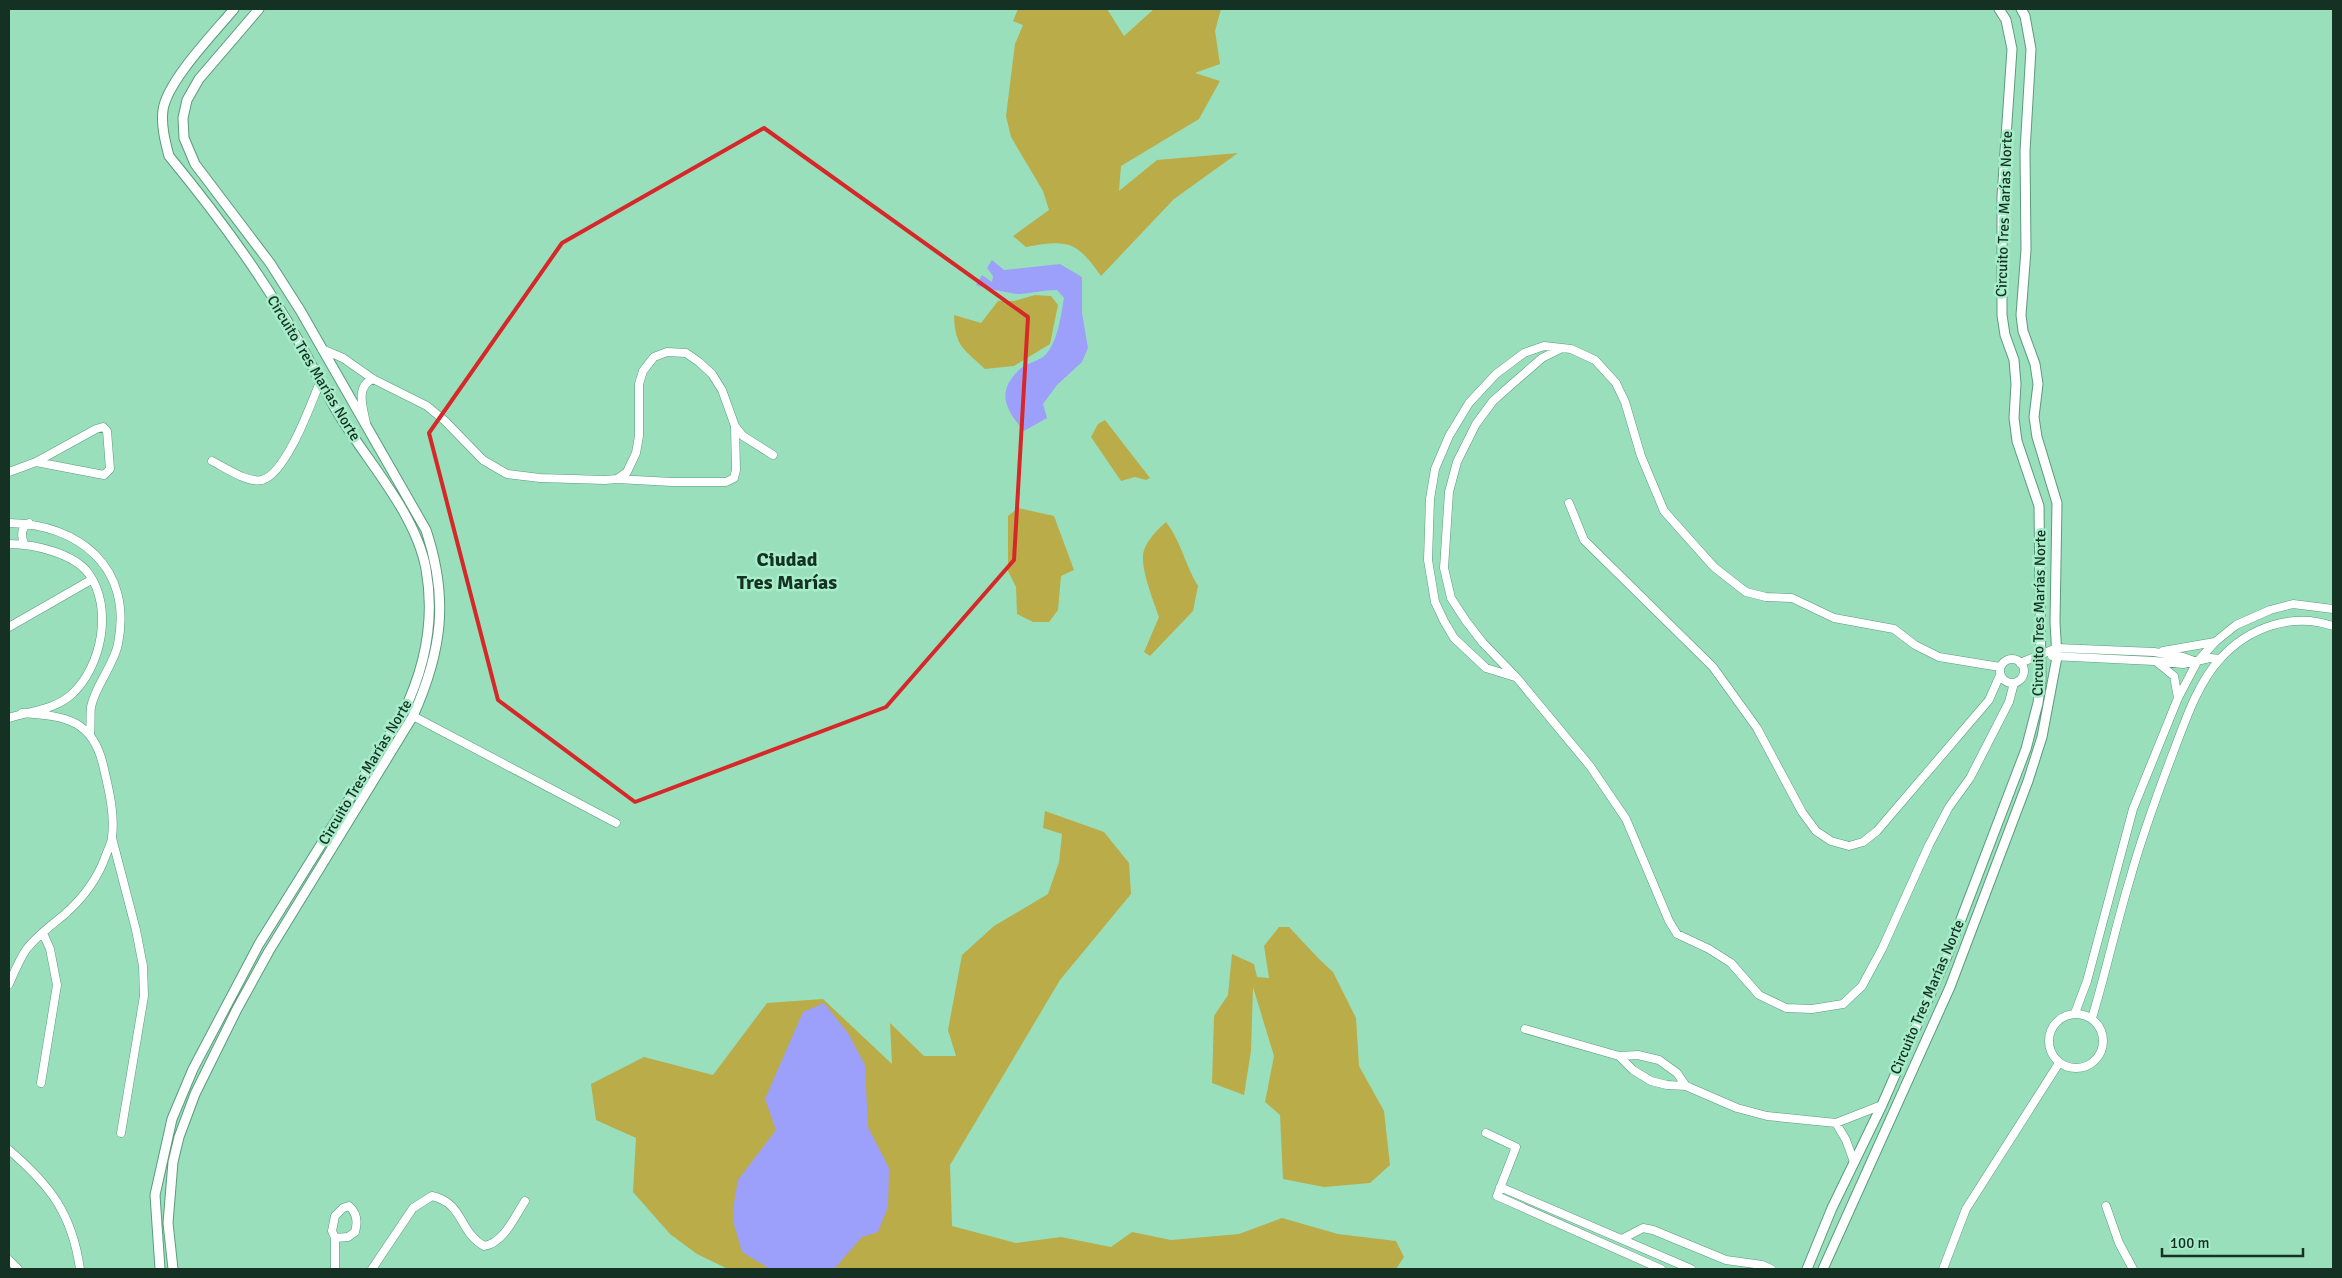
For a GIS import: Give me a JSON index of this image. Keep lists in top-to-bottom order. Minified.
{"streets":{"street":["Circuito Tres Marías Norte"]},"districts":["Ciudad Tres Marías"],"scale_bar":"100 m"}
